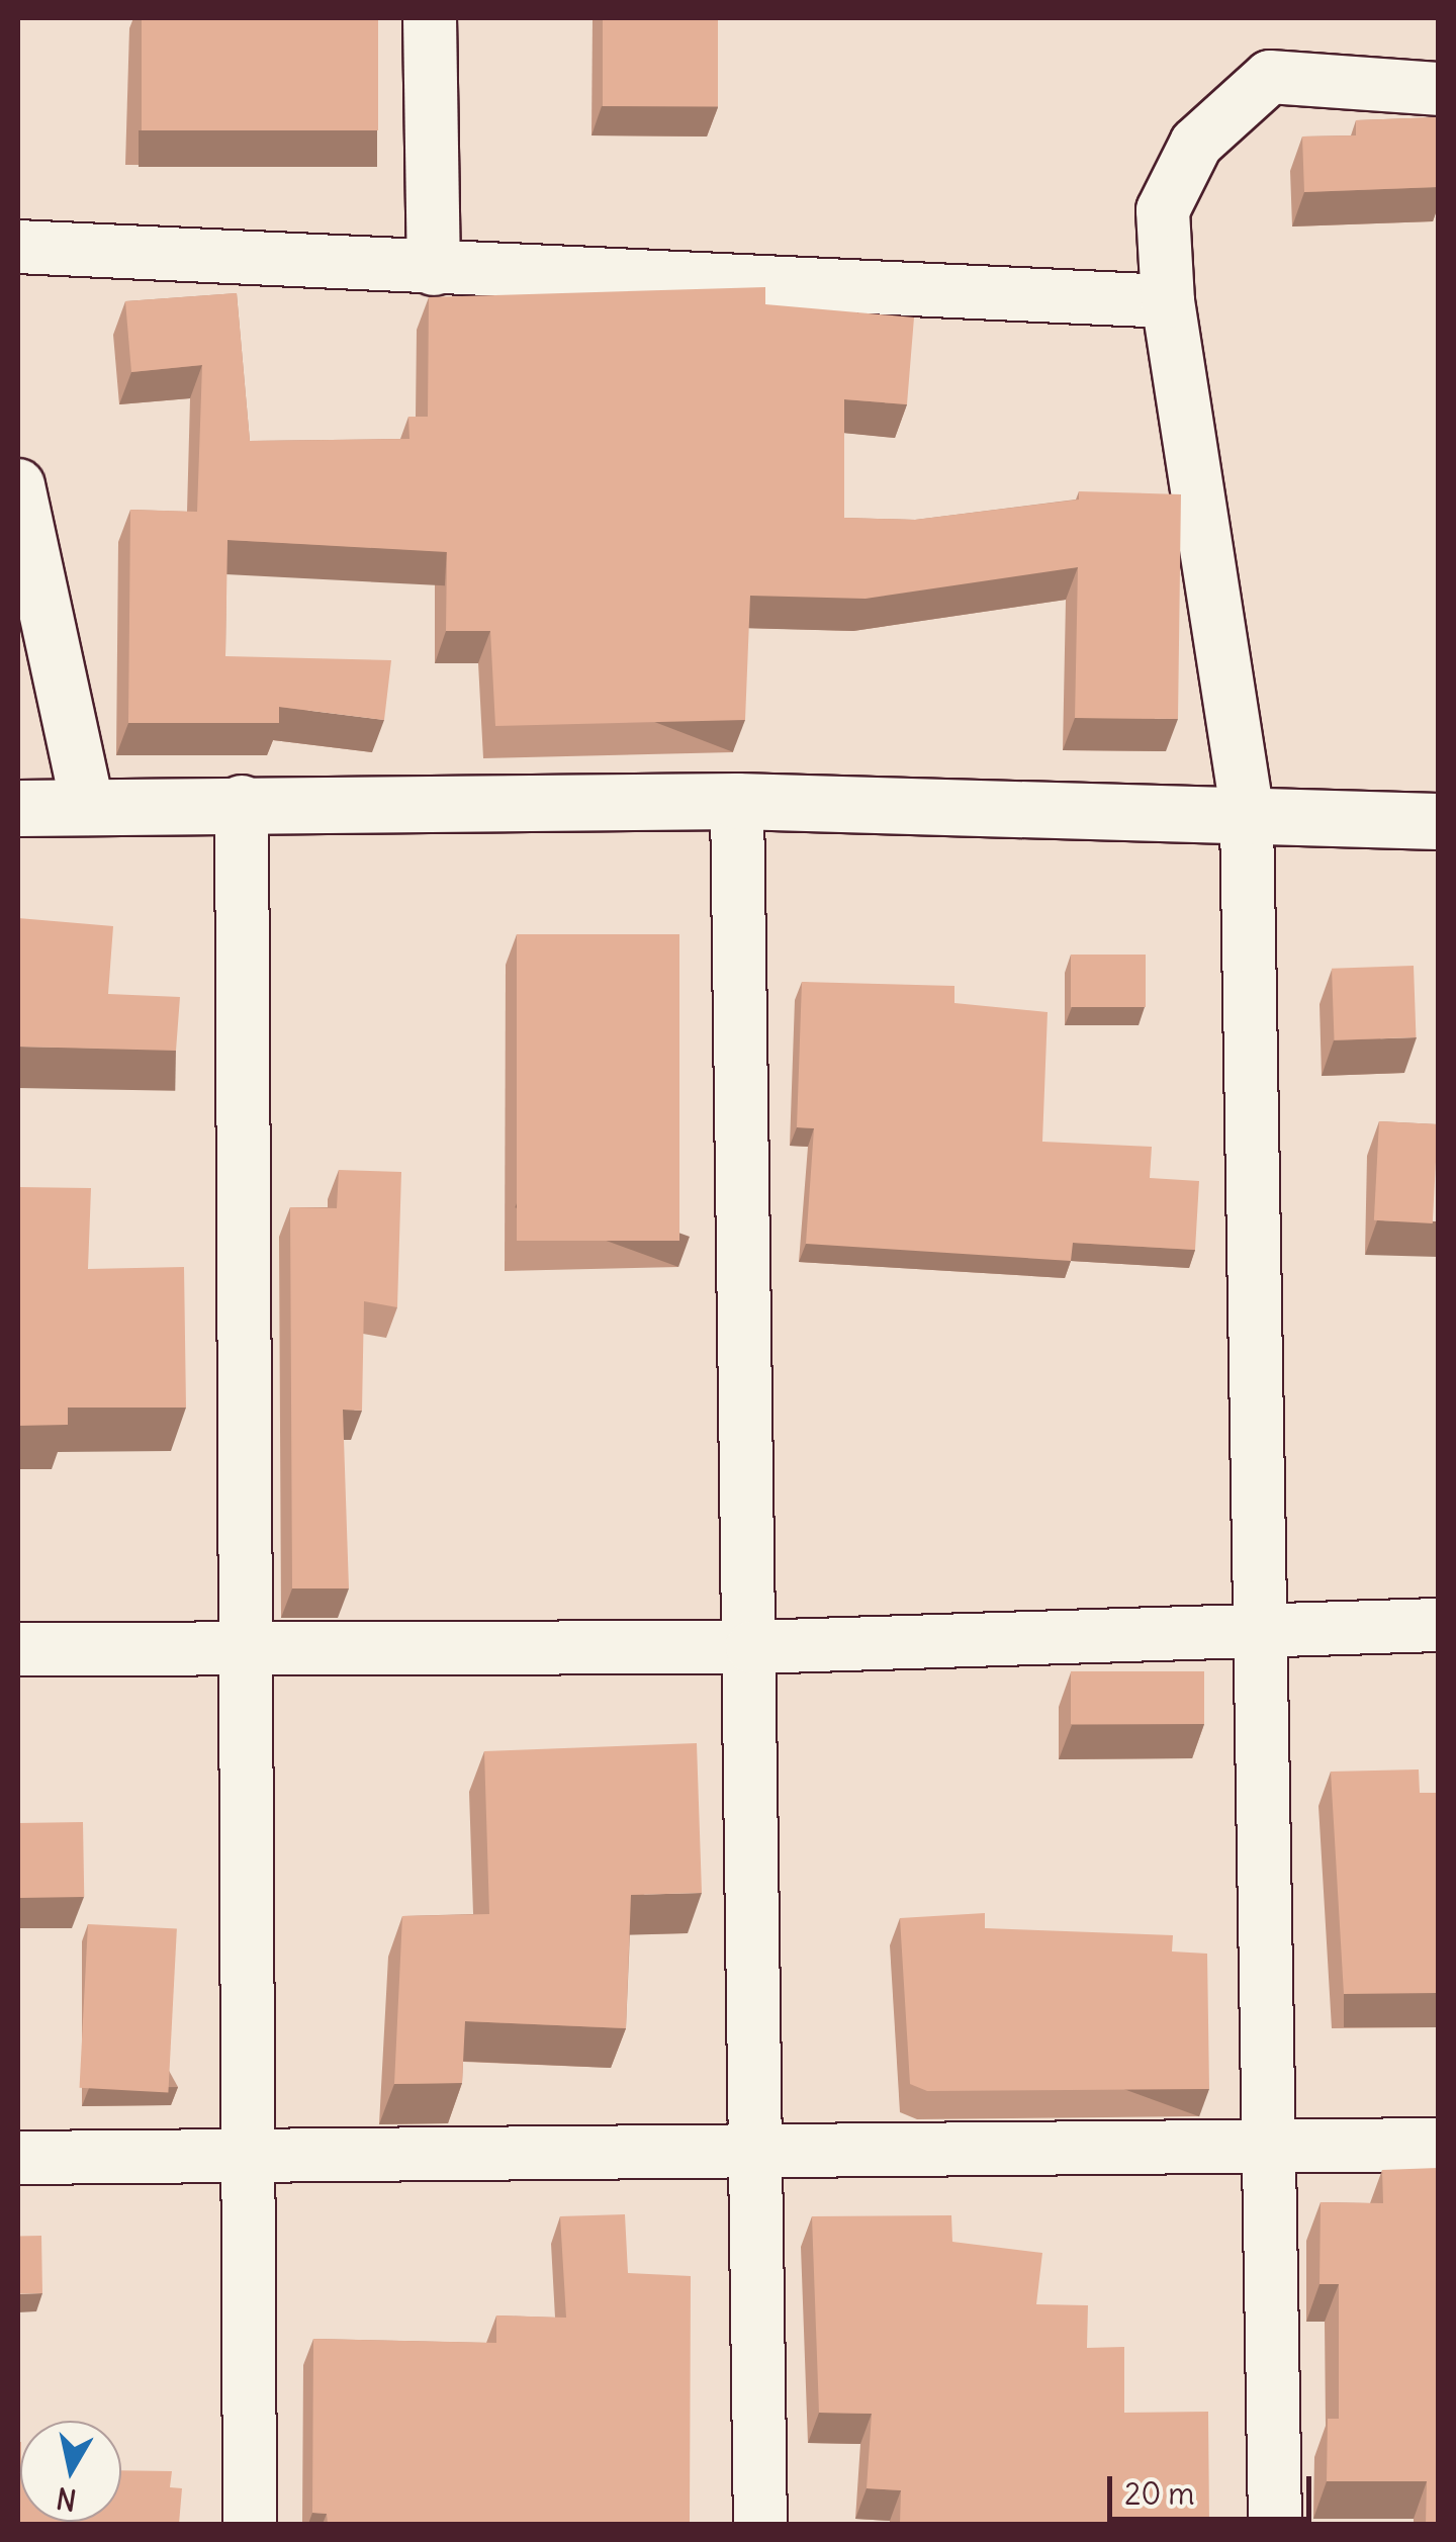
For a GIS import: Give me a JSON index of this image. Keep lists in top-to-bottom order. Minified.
{"scale_bar":"20 m","north":"bottom"}
